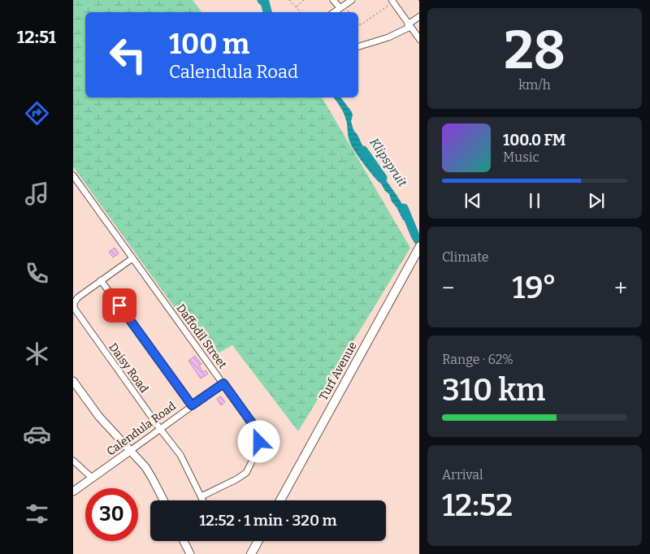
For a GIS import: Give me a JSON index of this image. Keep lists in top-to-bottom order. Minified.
{"streets":{"main road":["Turf Avenue"],"street":["Daffodil Street","Daisy Road","Calendula Road"]},"crossings":[["Daffodil Street","Daisy Road"],["Daffodil Street","Calendula Road"],["Daisy Road","Calendula Road"]],"water":["Klipspruit"],"page":{"tabs":"12:51","tile":[["28","km/h"],"Climate",["Range · 62%","310 km"],["Arrival","12:52"]],"turn":["100 m","Calendula Road"],"song":["100.0 FM","Music"],"heat":["−","19°","+"],"limit":"30","trip":"12:52 · 1 min · 320 m"}}
